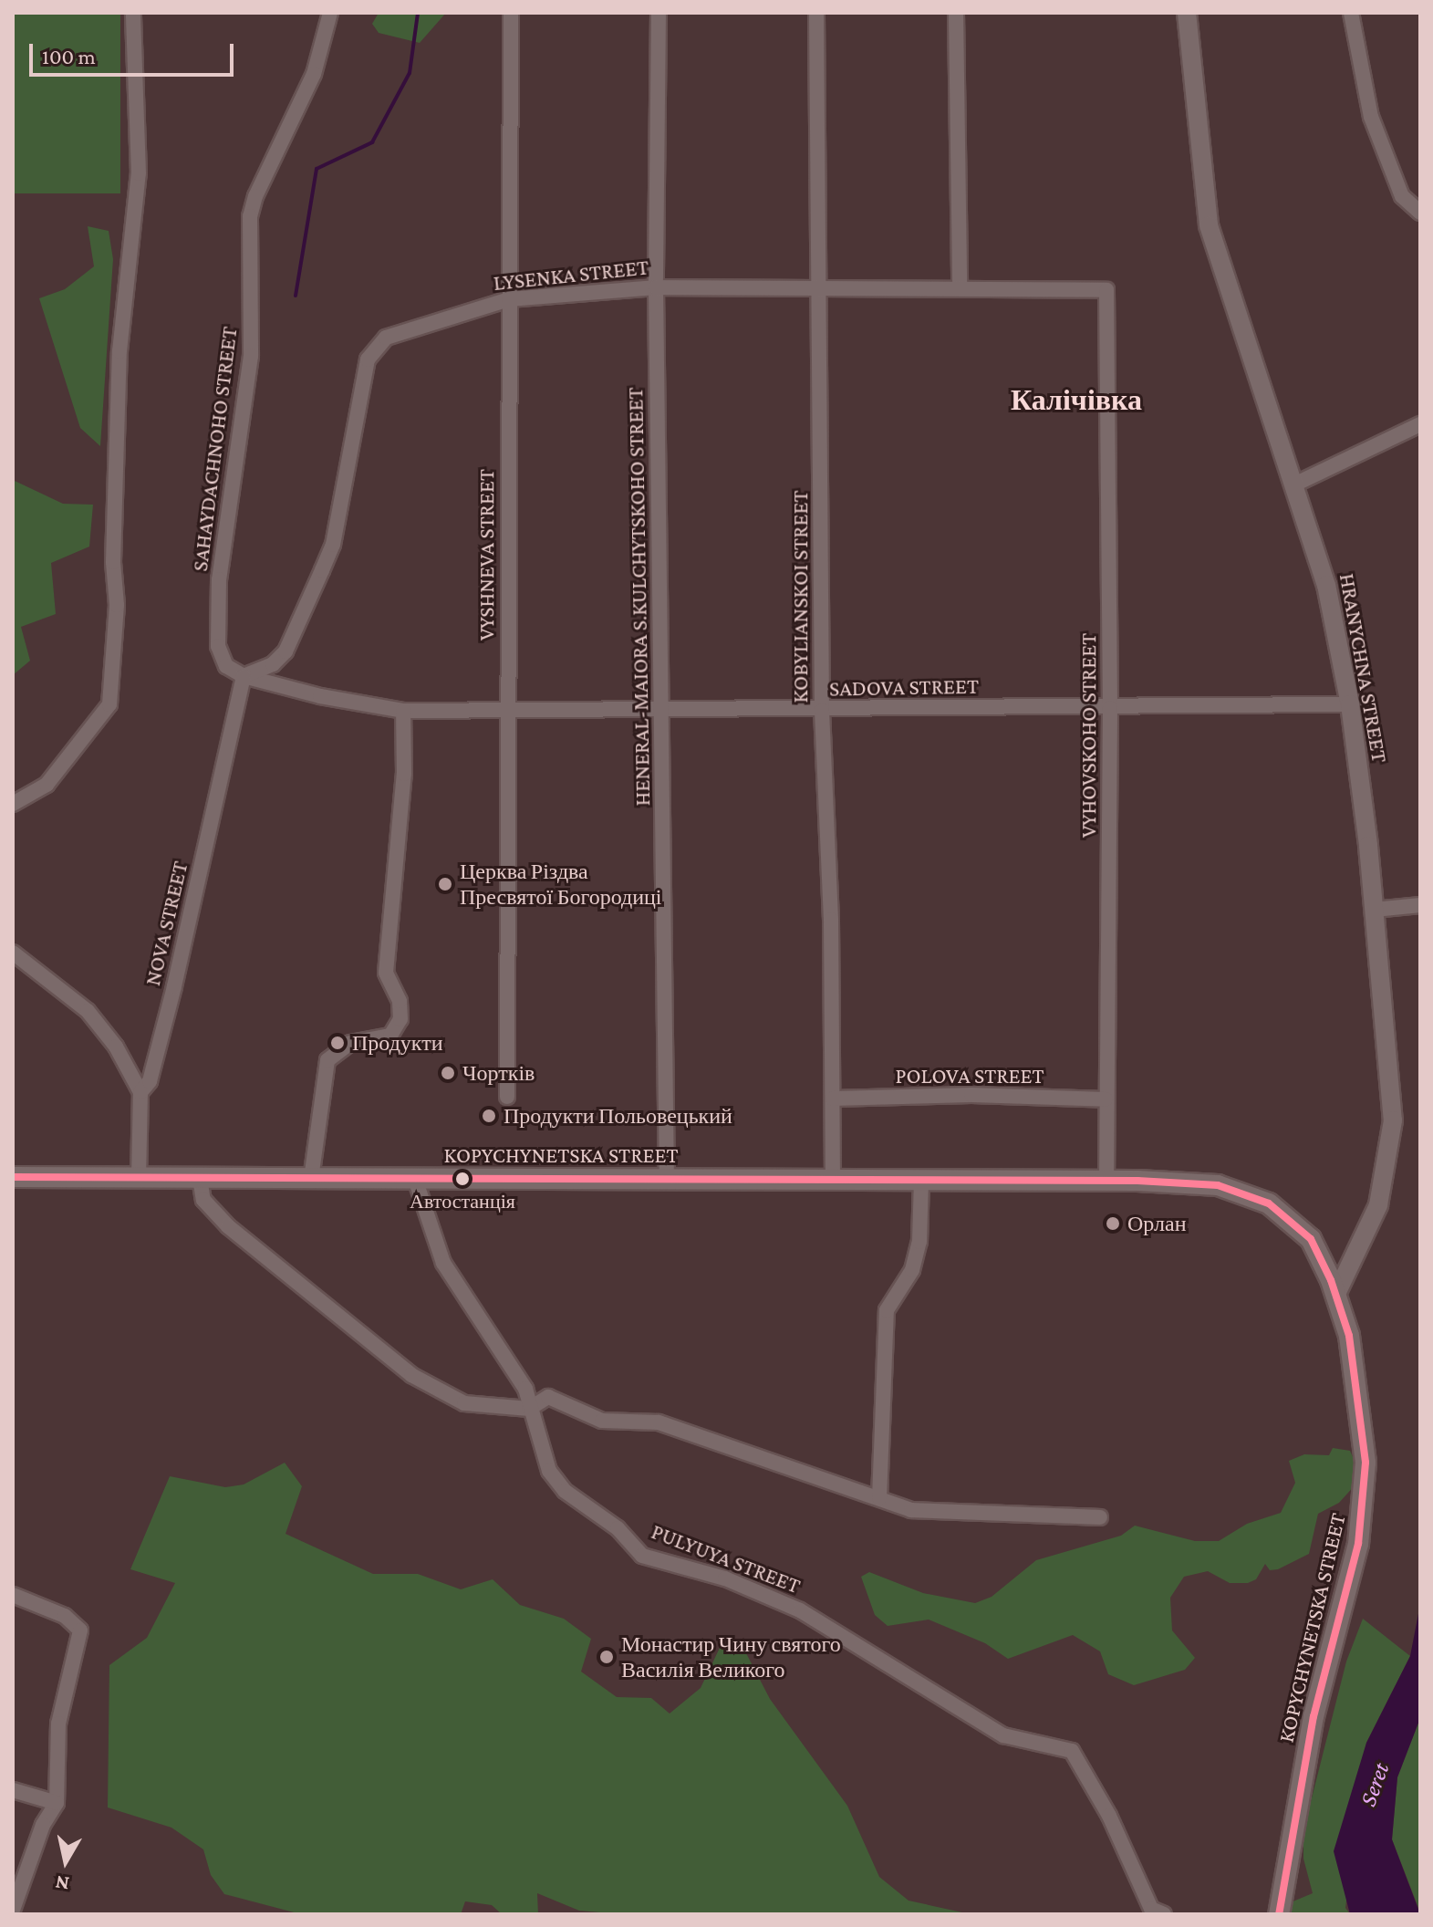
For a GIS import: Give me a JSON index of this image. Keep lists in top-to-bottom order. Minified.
{"streets":{"main road":["KOPYCHYNETSKA STREET"],"street":["LYSENKA STREET","SAHAYDACHNOHO STREET","VYSHNEVA STREET","HENERAL-MAIORA S.KULCHYTSKOHO STREET","KOBYLIANSKOI STREET","HRANYCHNA STREET","SADOVA STREET","VYHOVSKOHO STREET","NOVA STREET","POLOVA STREET","PULYUYA STREET"]},"crossings":[["LYSENKA STREET","SAHAYDACHNOHO STREET"],["LYSENKA STREET","VYSHNEVA STREET"],["LYSENKA STREET","HENERAL-MAIORA S.KULCHYTSKOHO STREET"],["LYSENKA STREET","KOBYLIANSKOI STREET"],["LYSENKA STREET","SADOVA STREET"],["LYSENKA STREET","VYHOVSKOHO STREET"],["LYSENKA STREET","NOVA STREET"],["SAHAYDACHNOHO STREET","SADOVA STREET"],["SAHAYDACHNOHO STREET","NOVA STREET"],["VYSHNEVA STREET","SADOVA STREET"],["HENERAL-MAIORA S.KULCHYTSKOHO STREET","SADOVA STREET"],["HENERAL-MAIORA S.KULCHYTSKOHO STREET","KOPYCHYNETSKA STREET"],["KOBYLIANSKOI STREET","SADOVA STREET"],["KOBYLIANSKOI STREET","POLOVA STREET"],["KOBYLIANSKOI STREET","KOPYCHYNETSKA STREET"],["HRANYCHNA STREET","SADOVA STREET"],["HRANYCHNA STREET","KOPYCHYNETSKA STREET"],["SADOVA STREET","VYHOVSKOHO STREET"],["SADOVA STREET","NOVA STREET"],["VYHOVSKOHO STREET","POLOVA STREET"],["VYHOVSKOHO STREET","KOPYCHYNETSKA STREET"],["NOVA STREET","KOPYCHYNETSKA STREET"],["KOPYCHYNETSKA STREET","PULYUYA STREET"]],"districts":["Калічівка"],"water":["Seret"],"places":["Церква Різдва Пресвятої Богородиці","Продукти","Чортків","Продукти Польовецький","Автостанція","Орлан","Монастир Чину святого Василія Великого"],"scale_bar":"100 m","north":"bottom"}
